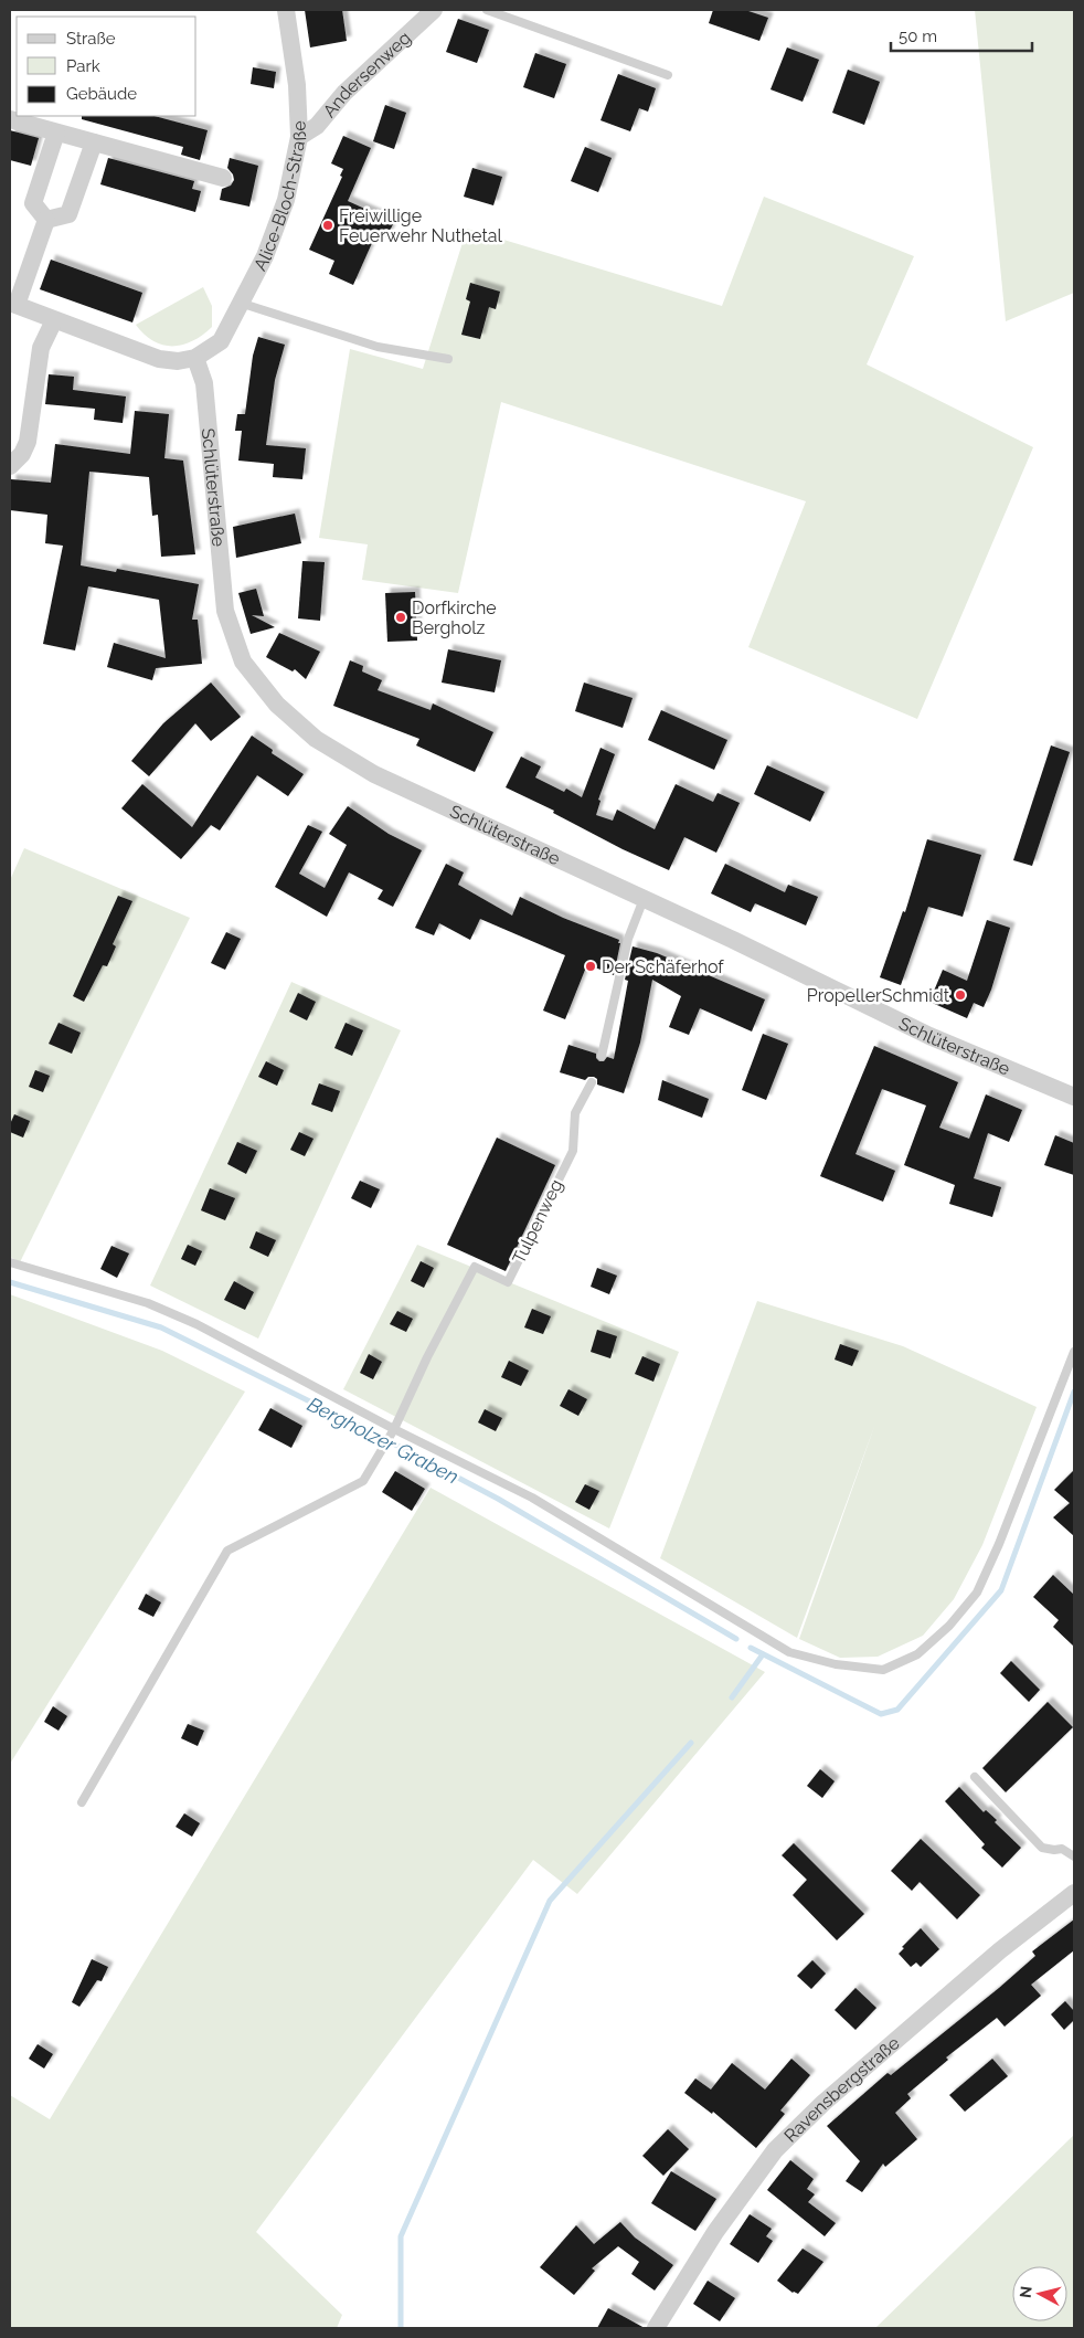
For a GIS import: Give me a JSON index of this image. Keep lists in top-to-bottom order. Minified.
{"streets":{"street":["Andersenweg","Alice-Bloch-Straße","Schlüterstraße","Ravensbergstraße"],"lane":["Tulpenweg"]},"crossings":[["Andersenweg","Alice-Bloch-Straße"],["Alice-Bloch-Straße","Schlüterstraße"]],"water":["Bergholzer Graben"],"places":["Freiwillige Feuerwehr Nuthetal","Dorfkirche Bergholz","Der Schäferhof","PropellerSchmidt"],"legend":["Straße","Park","Gebäude"],"scale_bar":"50 m","north":"left"}
